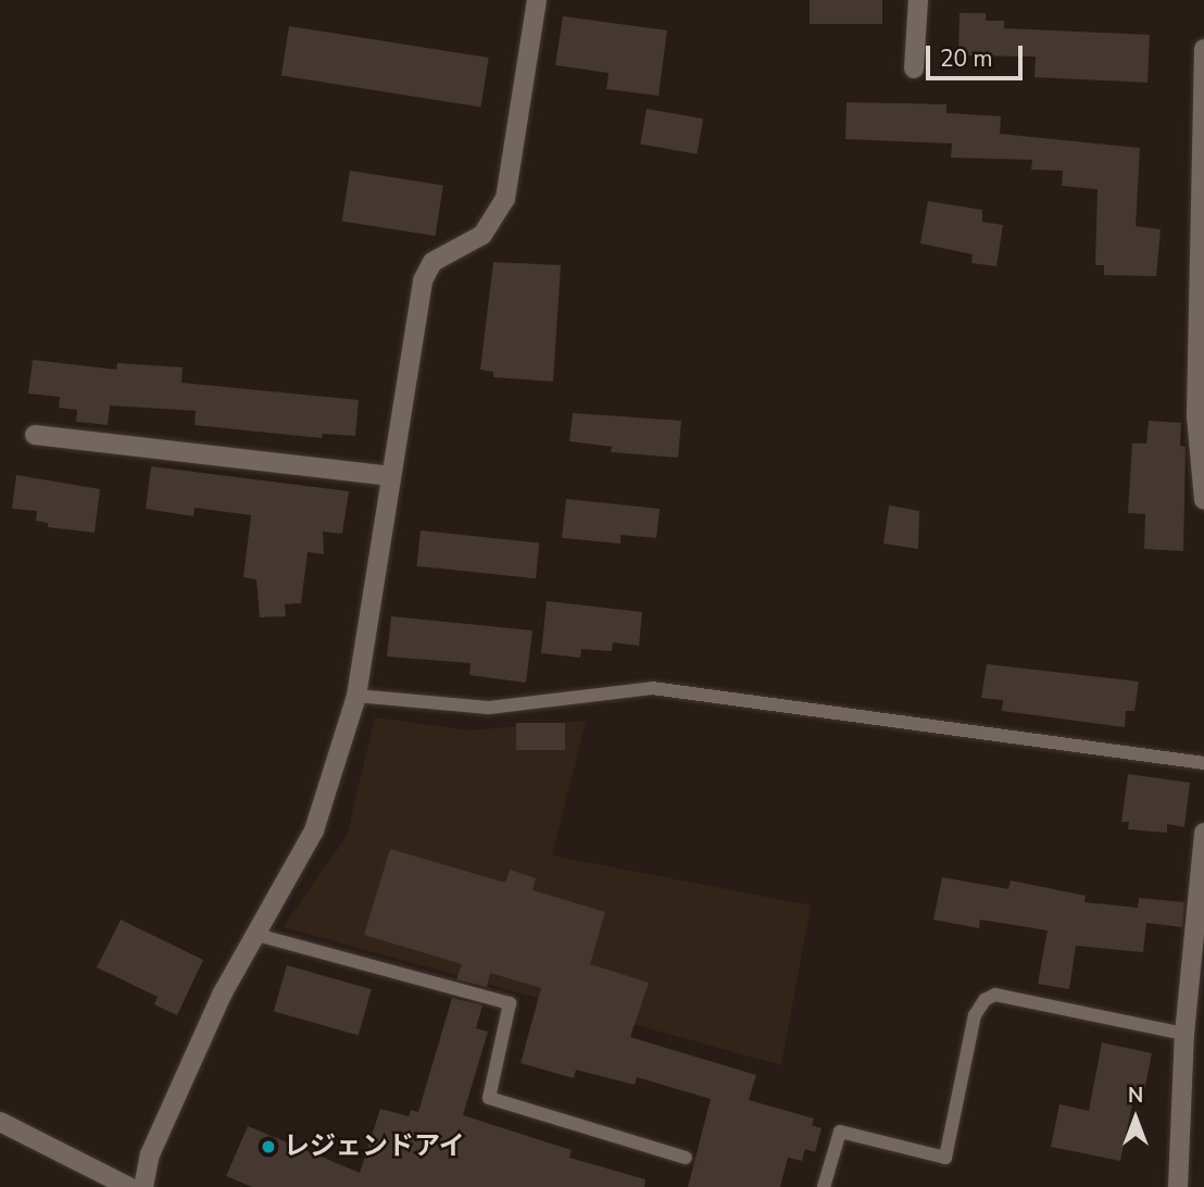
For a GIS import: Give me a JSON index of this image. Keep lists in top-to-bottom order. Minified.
{"places":["レジェンドアイ"],"scale_bar":"20 m","north":"top"}
